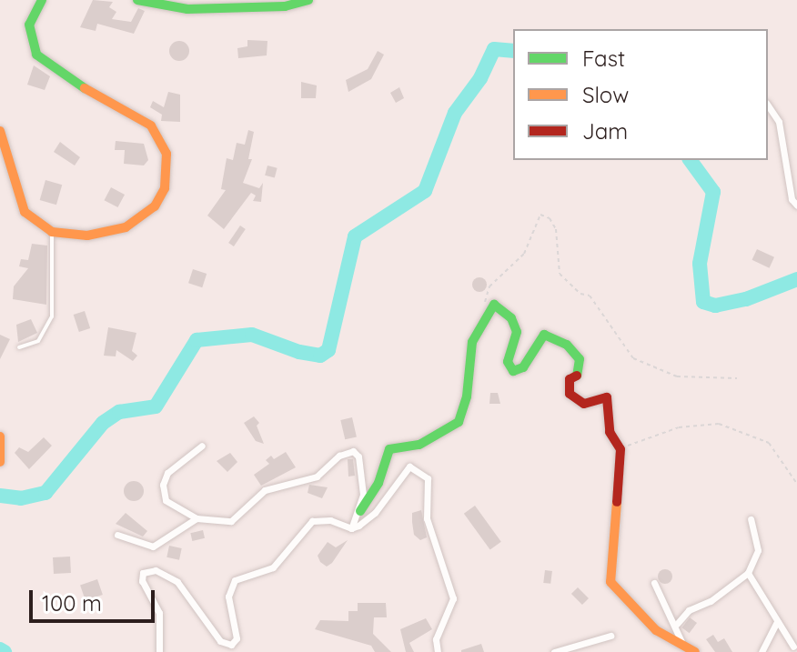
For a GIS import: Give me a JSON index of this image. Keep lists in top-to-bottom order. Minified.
{"legend":["Fast","Slow","Jam"],"scale_bar":"100 m"}
